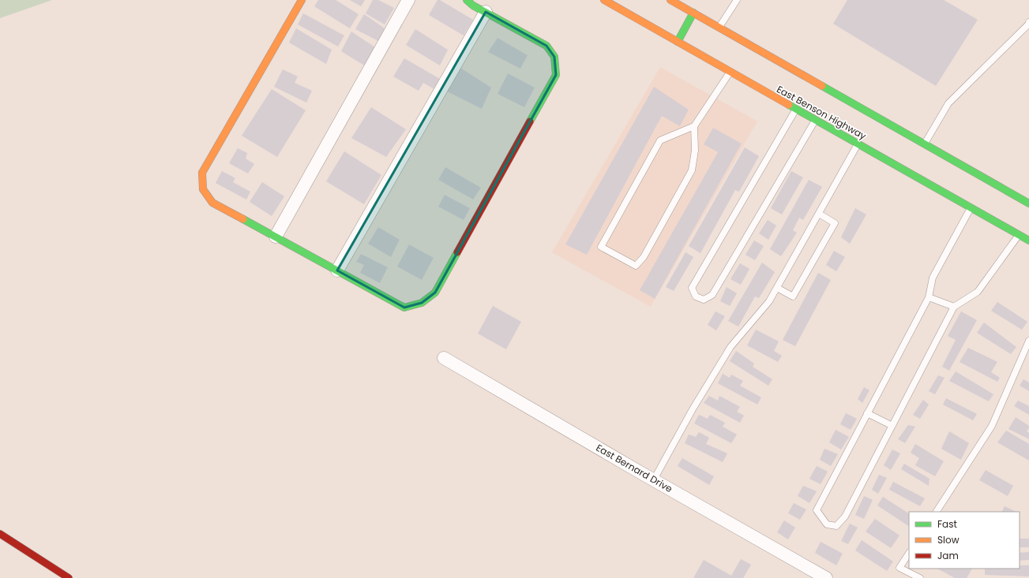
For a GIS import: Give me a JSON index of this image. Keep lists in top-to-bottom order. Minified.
{"streets":{"main road":["East Benson Highway"],"street":["East Bernard Drive"]},"legend":["Fast","Slow","Jam"]}
